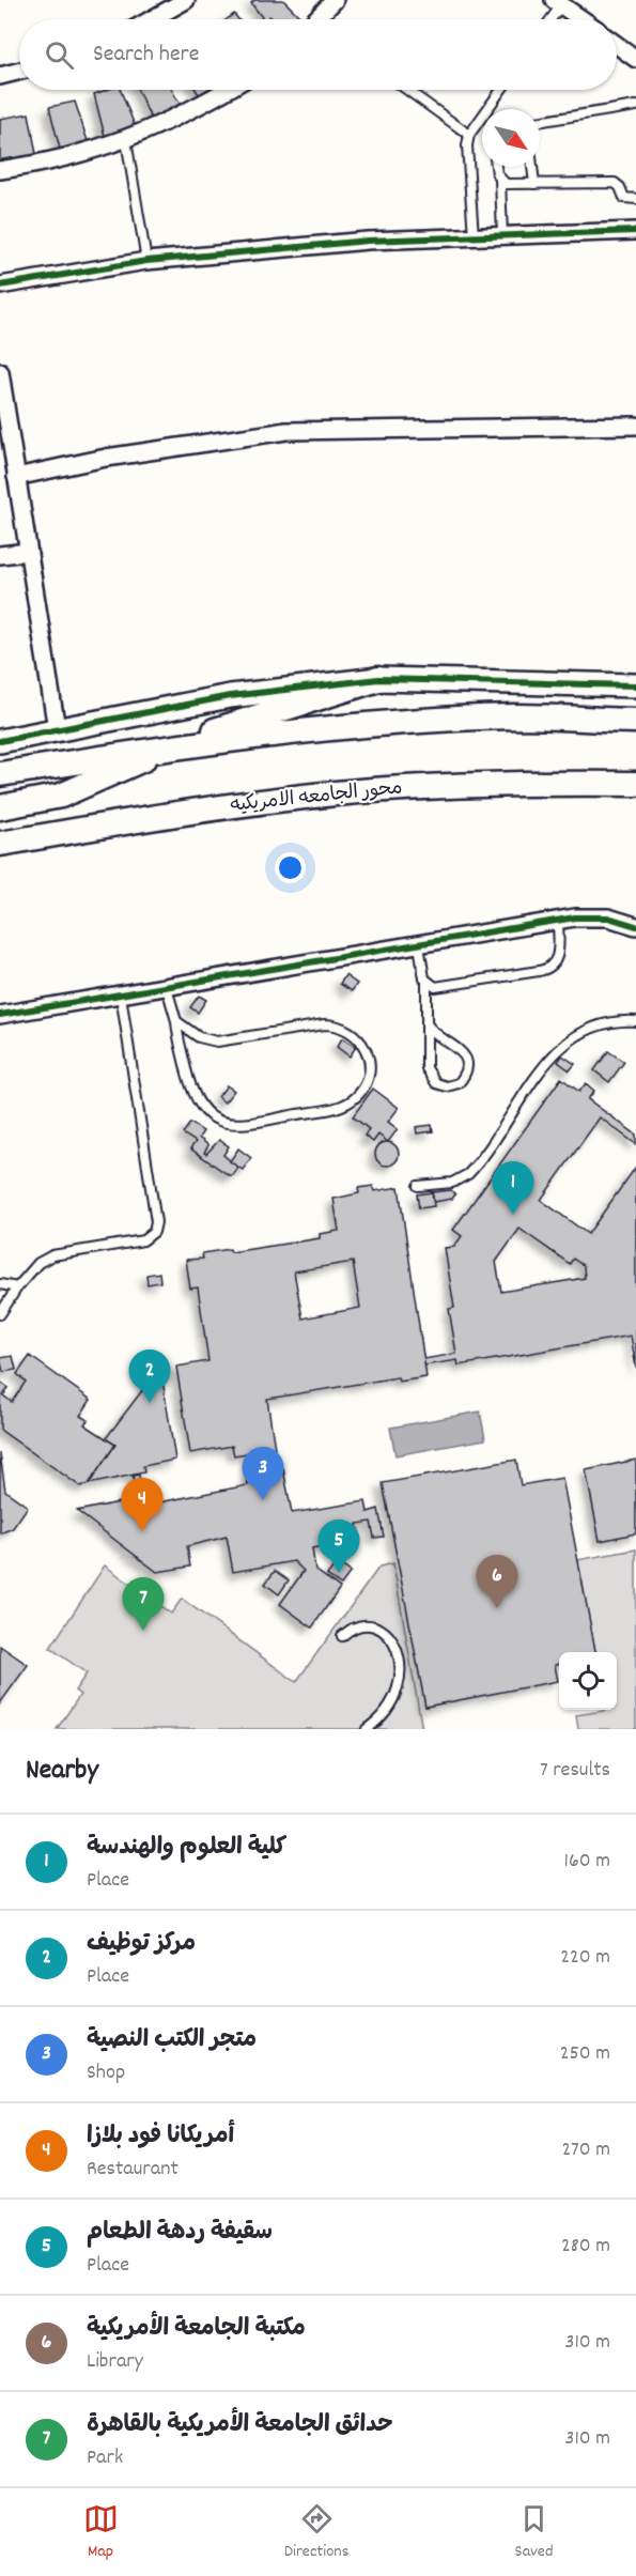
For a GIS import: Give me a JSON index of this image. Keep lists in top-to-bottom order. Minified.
{"streets":{"main road":["محور الجامعه الامريكيه"]},"north":"bottom right","page":{"search":"Search here","pins":["1","2","3","4","5","6","7"],"heading":["Nearby","7 results"],"list":[{"mark":"1","name":"كلية العلوم والهندسة","note":"Place","value":"160 m"},{"mark":"2","name":"مركز توظيف","note":"Place","value":"220 m"},{"mark":"3","name":"متجر الكتب النصية","note":"Shop","value":"250 m"},{"mark":"4","name":"أمريكانا فود بلازا","note":"Restaurant","value":"270 m"},{"mark":"5","name":"سقيفة ردهة الطعام","note":"Place","value":"280 m"},{"mark":"6","name":"مكتبة الجامعة الأمريكية","note":"Library","value":"310 m"},{"mark":"7","name":"حدائق الجامعة الأمريكية بالقاهرة","note":"Park","value":"310 m"}],"nav":["Map","Directions","Saved"]}}
